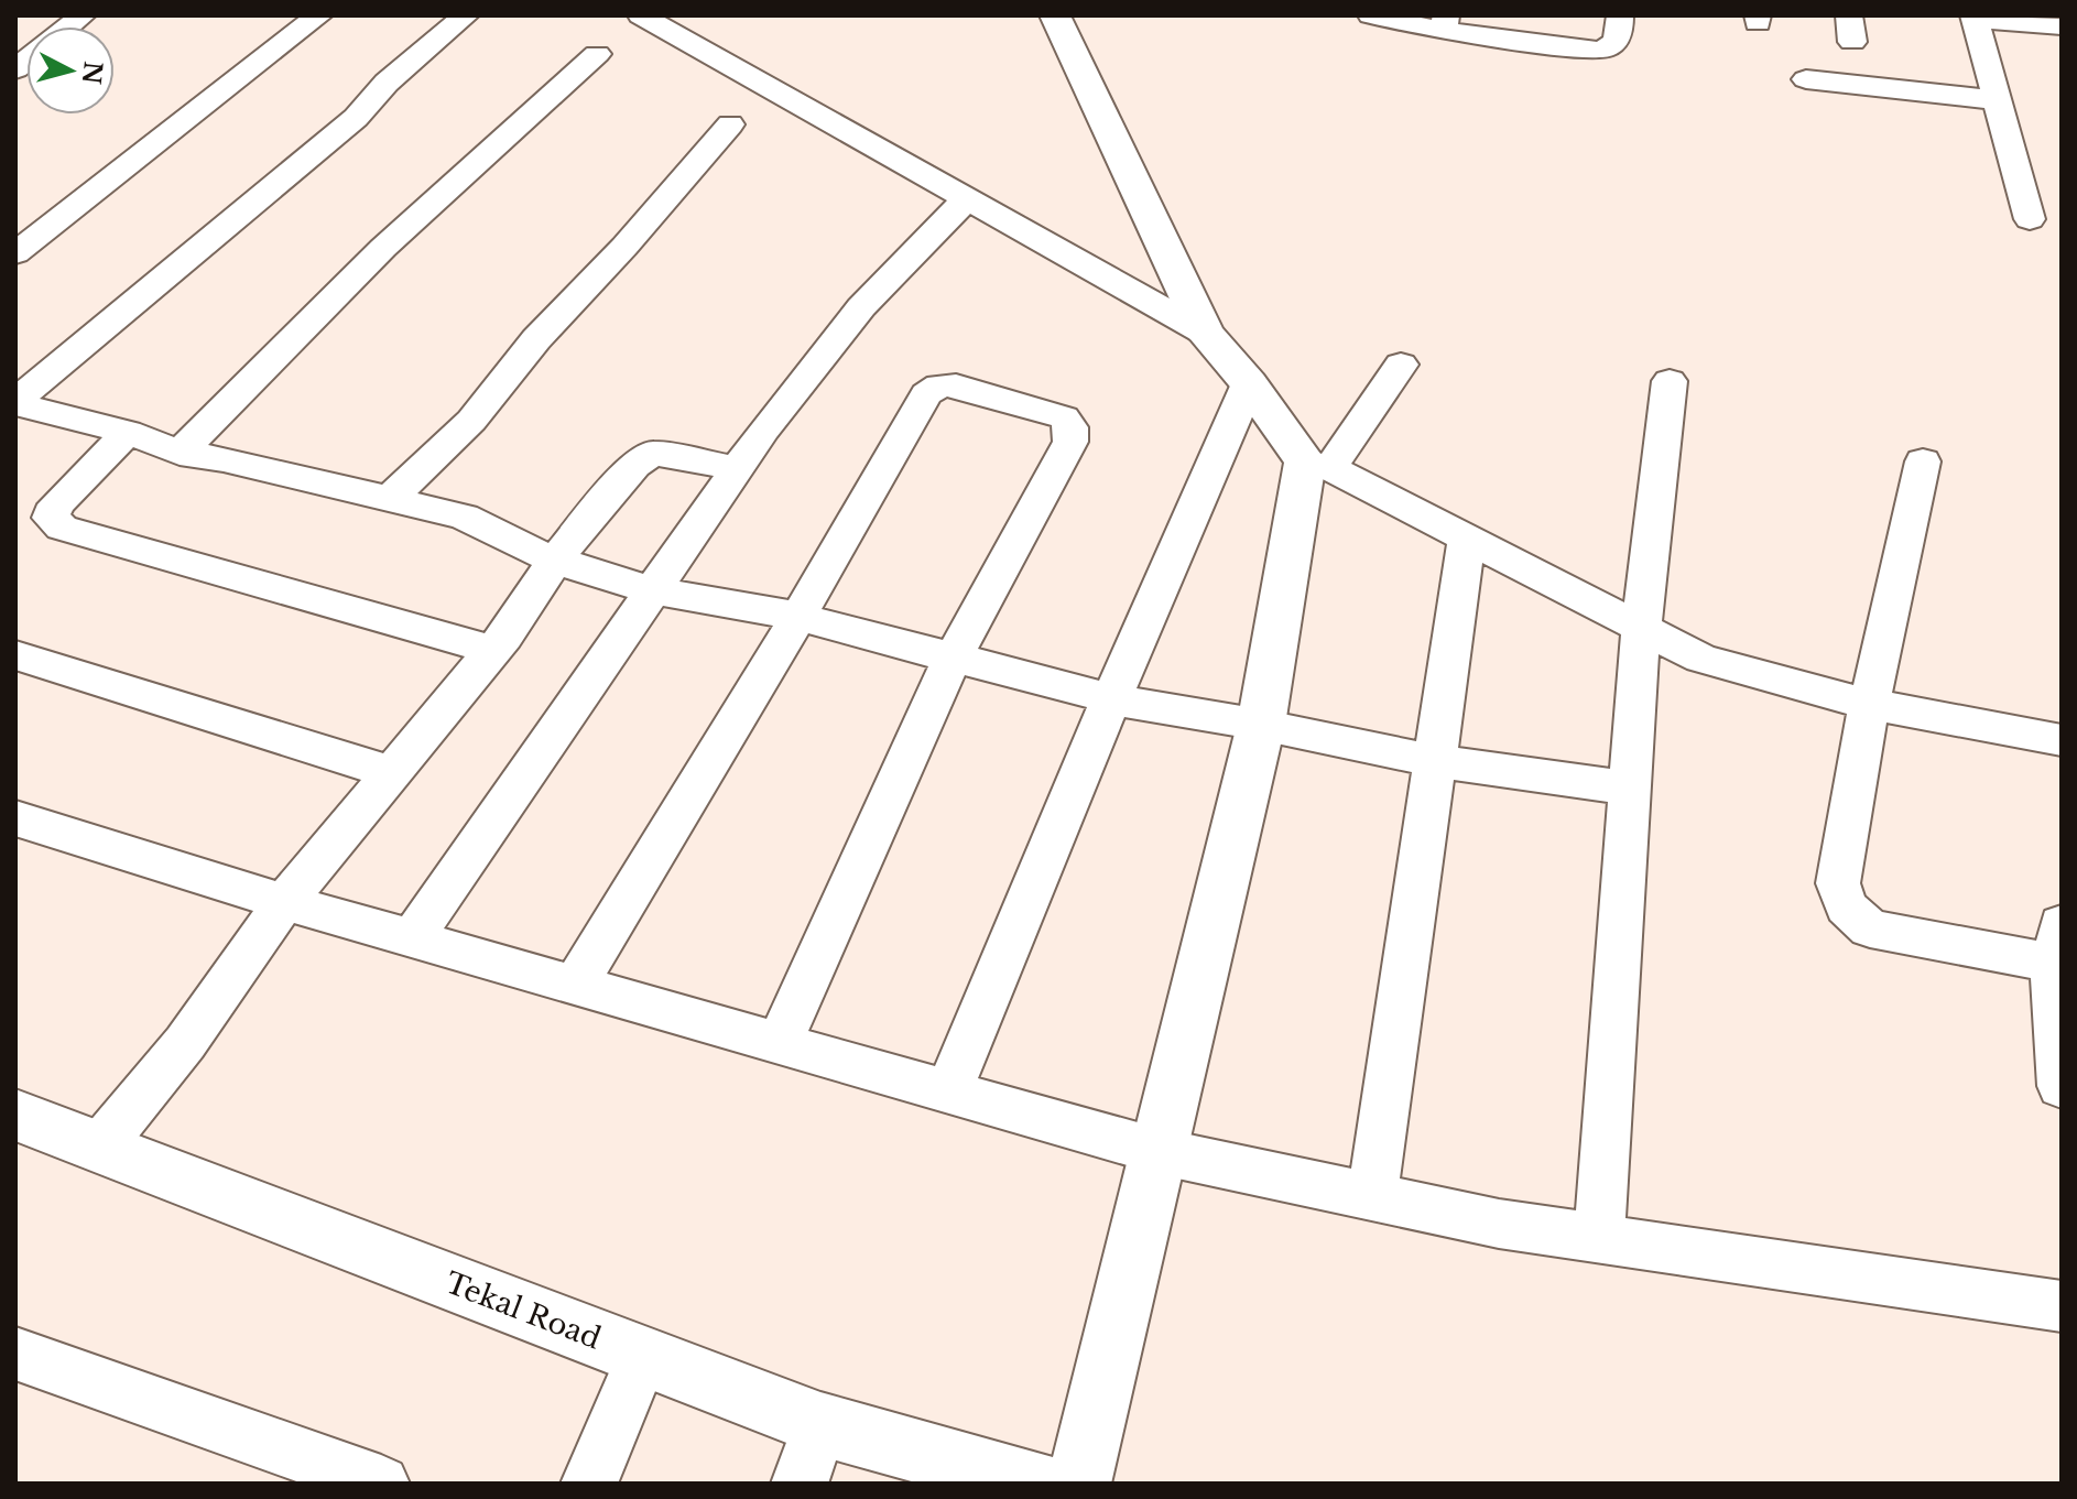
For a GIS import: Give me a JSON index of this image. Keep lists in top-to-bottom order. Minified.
{"streets":{"street":["Tekal Road"]},"north":"right"}
